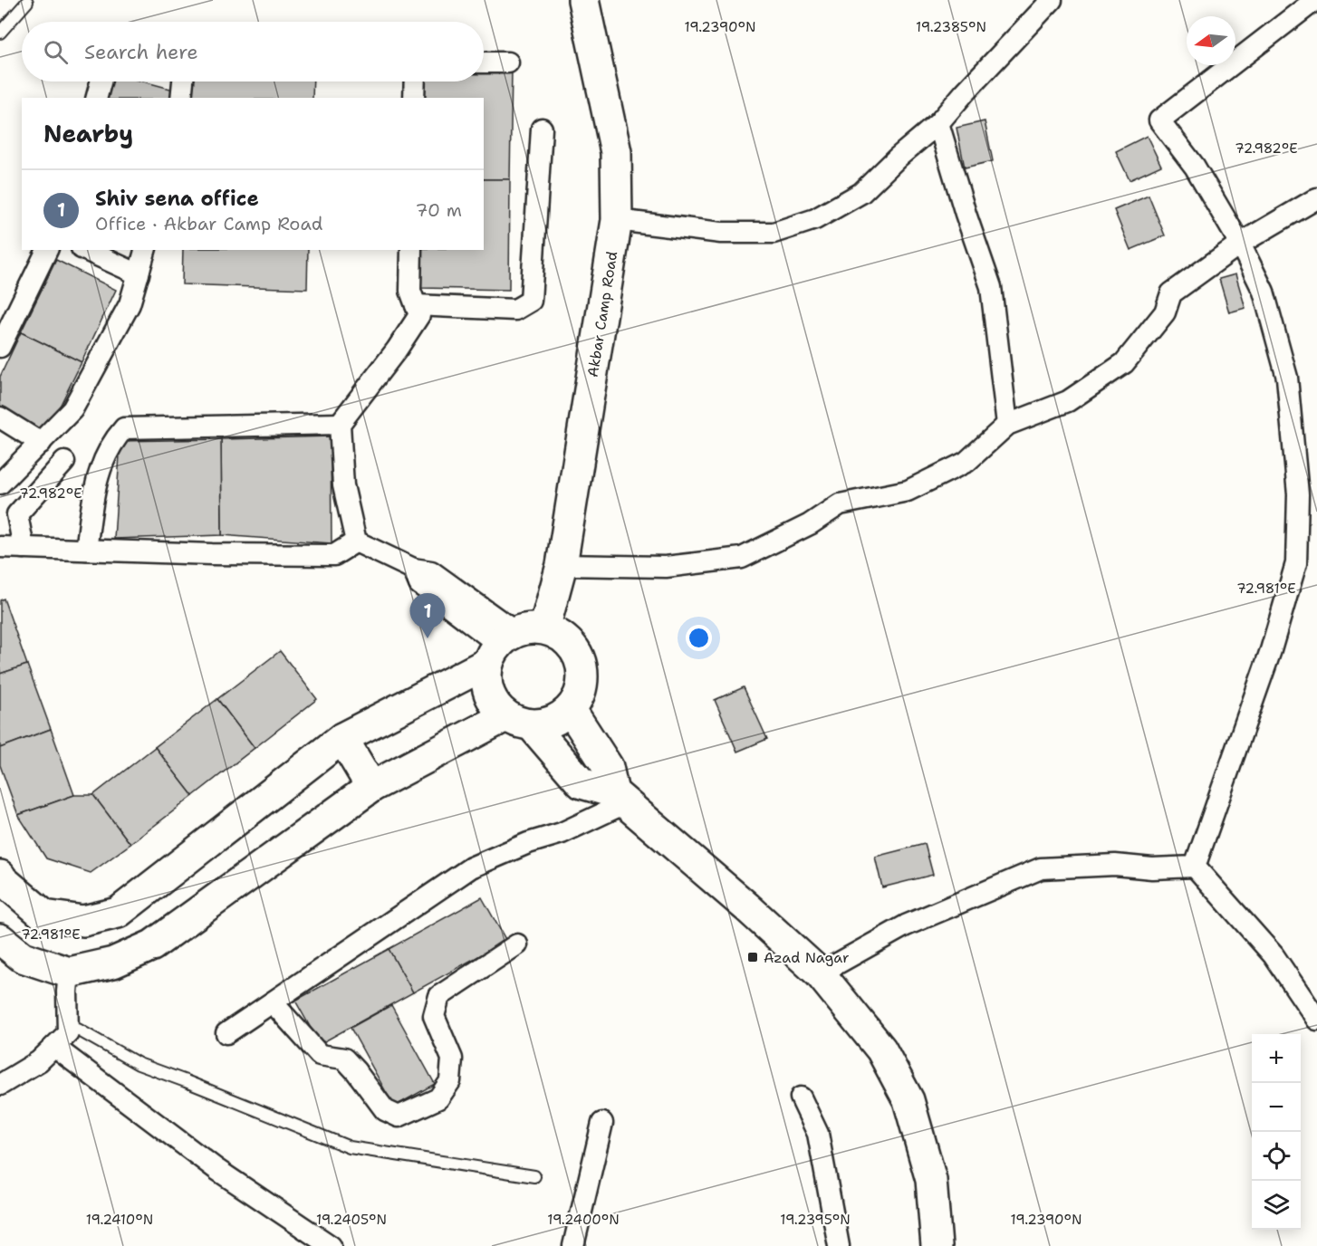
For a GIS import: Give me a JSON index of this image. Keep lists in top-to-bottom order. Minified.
{"streets":{"street":["Akbar Camp Road"]},"places":{"transit":["Azad Nagar"]},"north":"left","page":{"search":"Search here","heading":"Nearby","list":[{"mark":"1","name":"Shiv sena office","note":"Office · Akbar Camp Road","value":"70 m"}],"pins":"1","map_buttons":["+","−"]},"coordinates":["19.2390°N","19.2385°N","72.982°E","72.981°E","19.2410°N","19.2405°N","19.2400°N","19.2395°N"]}
